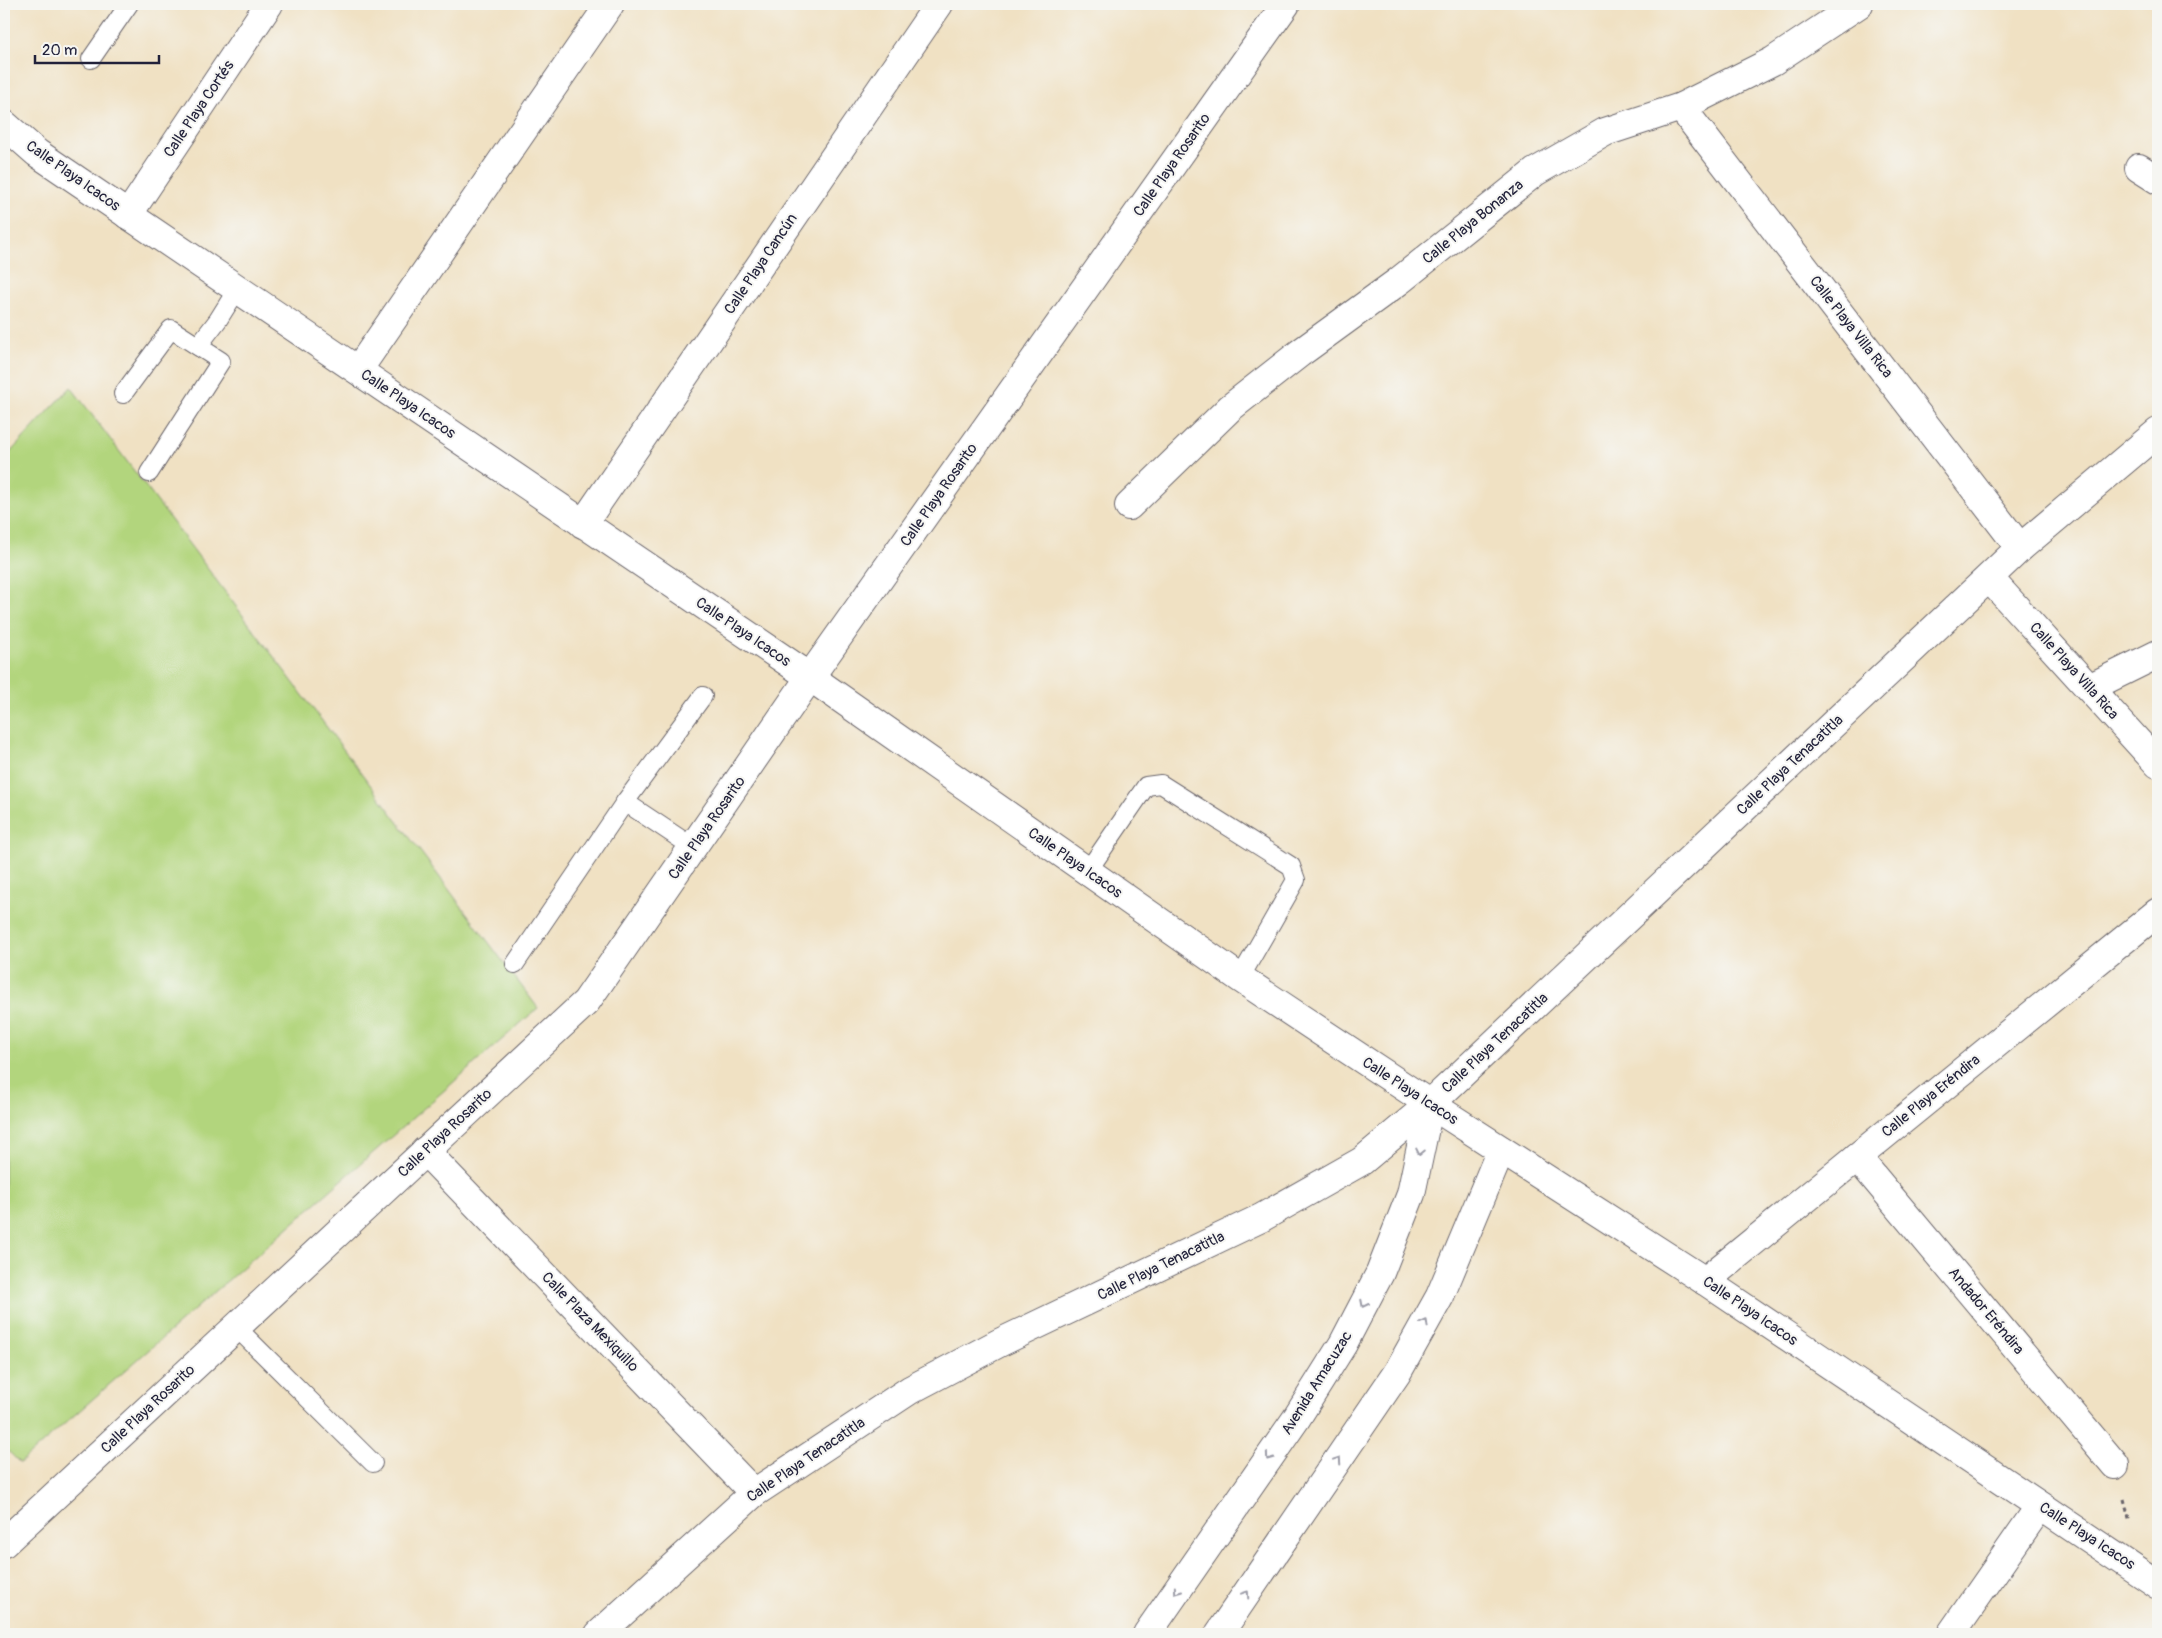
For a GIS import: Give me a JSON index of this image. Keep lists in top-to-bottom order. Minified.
{"streets":{"street":["Calle Playa Cortés","Calle Playa Rosarito","Calle Playa Icacos","Calle Playa Bonanza","Calle Playa Cancún","Calle Playa Villa Rica","Calle Playa Tenacatitla","Calle Playa Eréndira","Andador Eréndira","Calle Plaza Mexiquillo","Avenida Amacuzac"]},"crossings":[["Calle Playa Cortés","Calle Playa Icacos"],["Calle Playa Rosarito","Calle Playa Icacos"],["Calle Playa Rosarito","Calle Plaza Mexiquillo"],["Calle Playa Icacos","Calle Playa Cancún"],["Calle Playa Icacos","Calle Playa Tenacatitla"],["Calle Playa Icacos","Calle Playa Eréndira"],["Calle Playa Icacos","Avenida Amacuzac"],["Calle Playa Bonanza","Calle Playa Villa Rica"],["Calle Playa Villa Rica","Calle Playa Tenacatitla"],["Calle Playa Tenacatitla","Calle Plaza Mexiquillo"],["Calle Playa Tenacatitla","Avenida Amacuzac"],["Calle Playa Eréndira","Andador Eréndira"]],"scale_bar":"20 m"}
